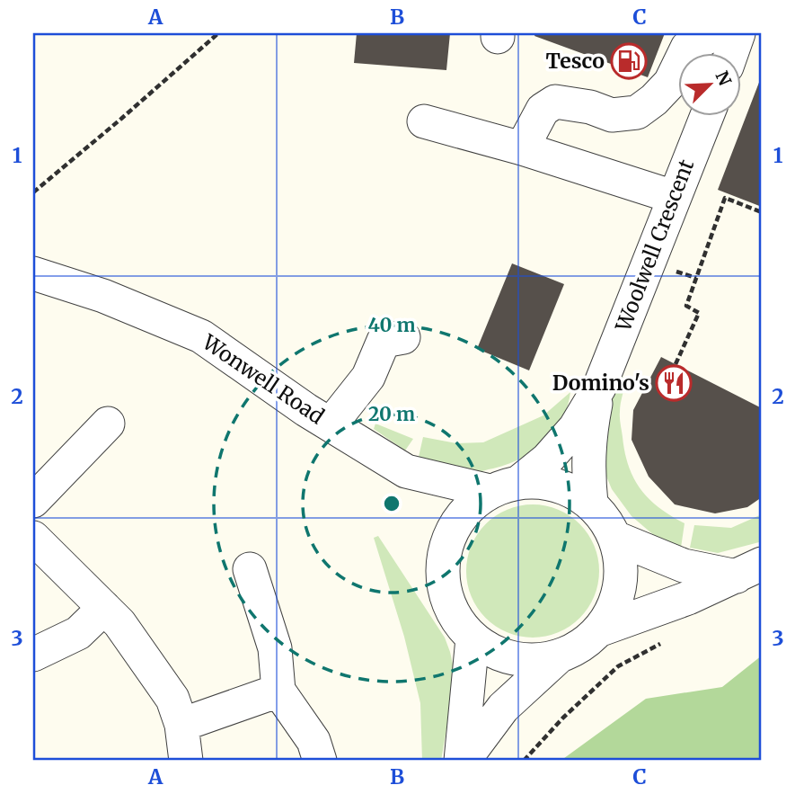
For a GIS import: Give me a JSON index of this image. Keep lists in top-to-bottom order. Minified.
{"streets":{"street":["Woolwell Crescent","Wonwell Road"]},"crossings":[["Woolwell Crescent","Wonwell Road"]],"places":{"fuel station":["Tesco"],"restaurant":["Domino's"]},"north":"top right","grid":{"columns":["A","B","C"],"rows":["1","2","3"]},"rings":["40 m","20 m"]}
